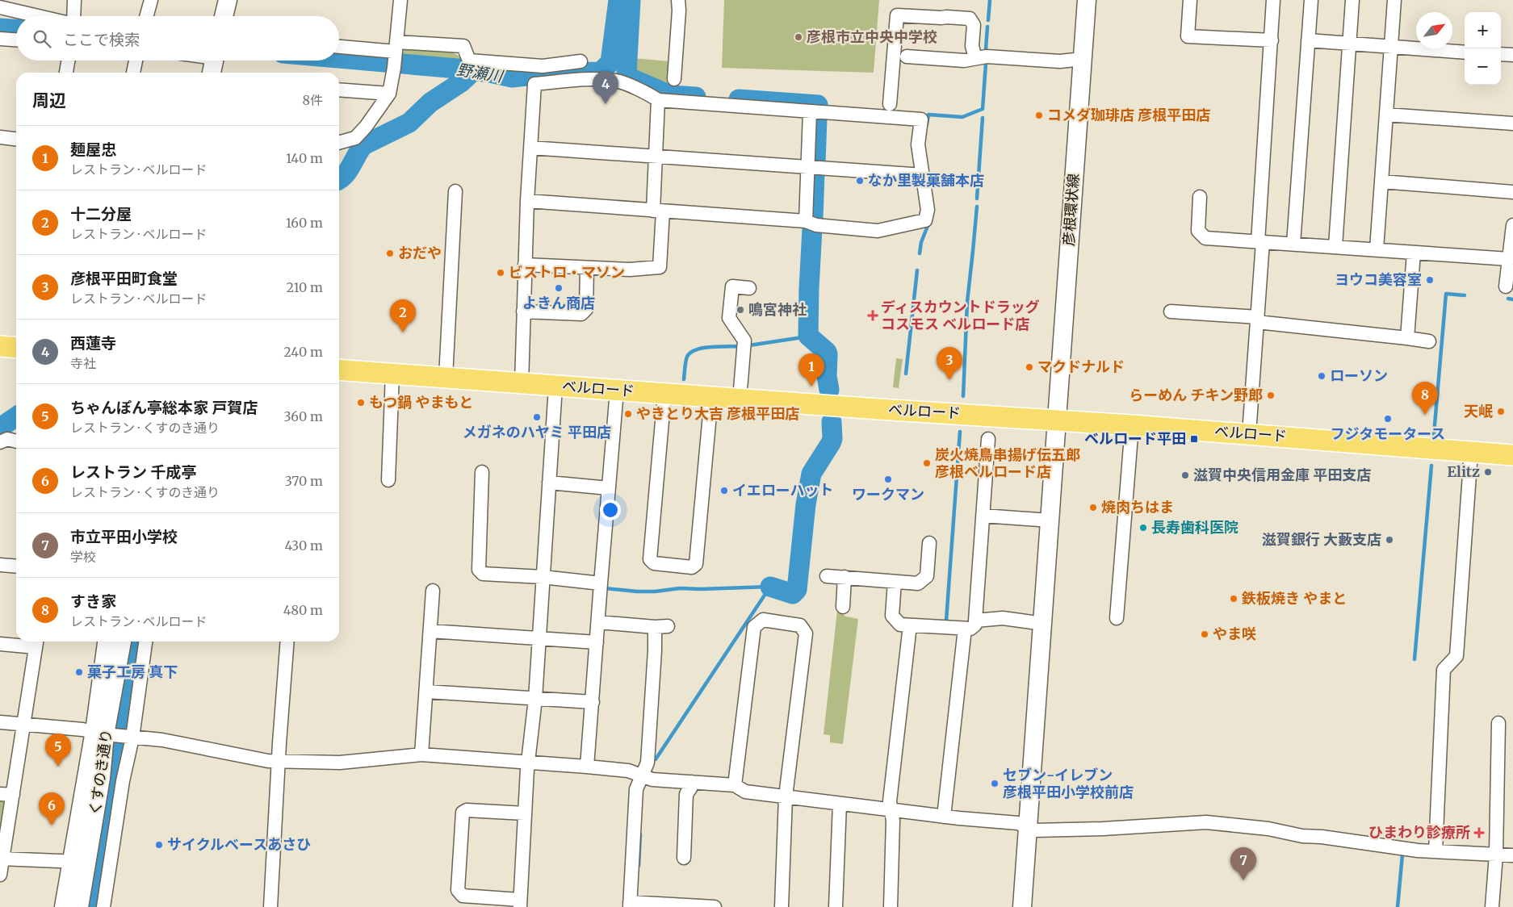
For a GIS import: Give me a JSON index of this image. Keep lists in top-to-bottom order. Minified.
{"streets":{"main road":["彦根環状線","ベルロード","くすのき通り"]},"crossings":[["彦根環状線","ベルロード"]],"water":["野瀬川"],"places":{"other":["彦根市立中央中学校","コメダ珈琲店 彦根平田店","なか里製菓舗本店","おだや","ビストロ・マソン","ヨウコ美容室","よきん商店","鳴宮神社","マクドナルド","ローソン","らーめん チキン野郎","もつ鍋 やまもと","天岷","やきとり大吉 彦根平田店","メガネのハヤミ 平田店","フジタモータース","炭火焼鳥串揚げ伝五郎 彦根ベルロード店","Elitz","滋賀中央信用金庫 平田支店","ワークマン","イエローハット","焼肉ちはま","長寿歯科医院","滋賀銀行 大藪支店","鉄板焼き やまと","やま咲","菓子工房 真下","セブン-イレブン 彦根平田小学校前店","サイクルベースあさひ"],"health":["ディスカウントドラッグ コスモス ベルロード店","ひまわり診療所"],"transit":["ベルロード平田"]},"north":"top right","page":{"map_buttons":["+","−"],"search":"ここで検索","pins":["4","2","3","1","8","5","6","7"],"heading":["周辺","8件"],"list":[{"mark":"1","name":"麺屋忠","note":"レストラン · ベルロード","value":"140 m"},{"mark":"2","name":"十二分屋","note":"レストラン · ベルロード","value":"160 m"},{"mark":"3","name":"彦根平田町食堂","note":"レストラン · ベルロード","value":"210 m"},{"mark":"4","name":"西蓮寺","note":"寺社","value":"240 m"},{"mark":"5","name":"ちゃんぽん亭総本家 戸賀店","note":"レストラン · くすのき通り","value":"360 m"},{"mark":"6","name":"レストラン 千成亭","note":"レストラン · くすのき通り","value":"370 m"},{"mark":"7","name":"市立平田小学校","note":"学校","value":"430 m"},{"mark":"8","name":"すき家","note":"レストラン · ベルロード","value":"480 m"}]}}
